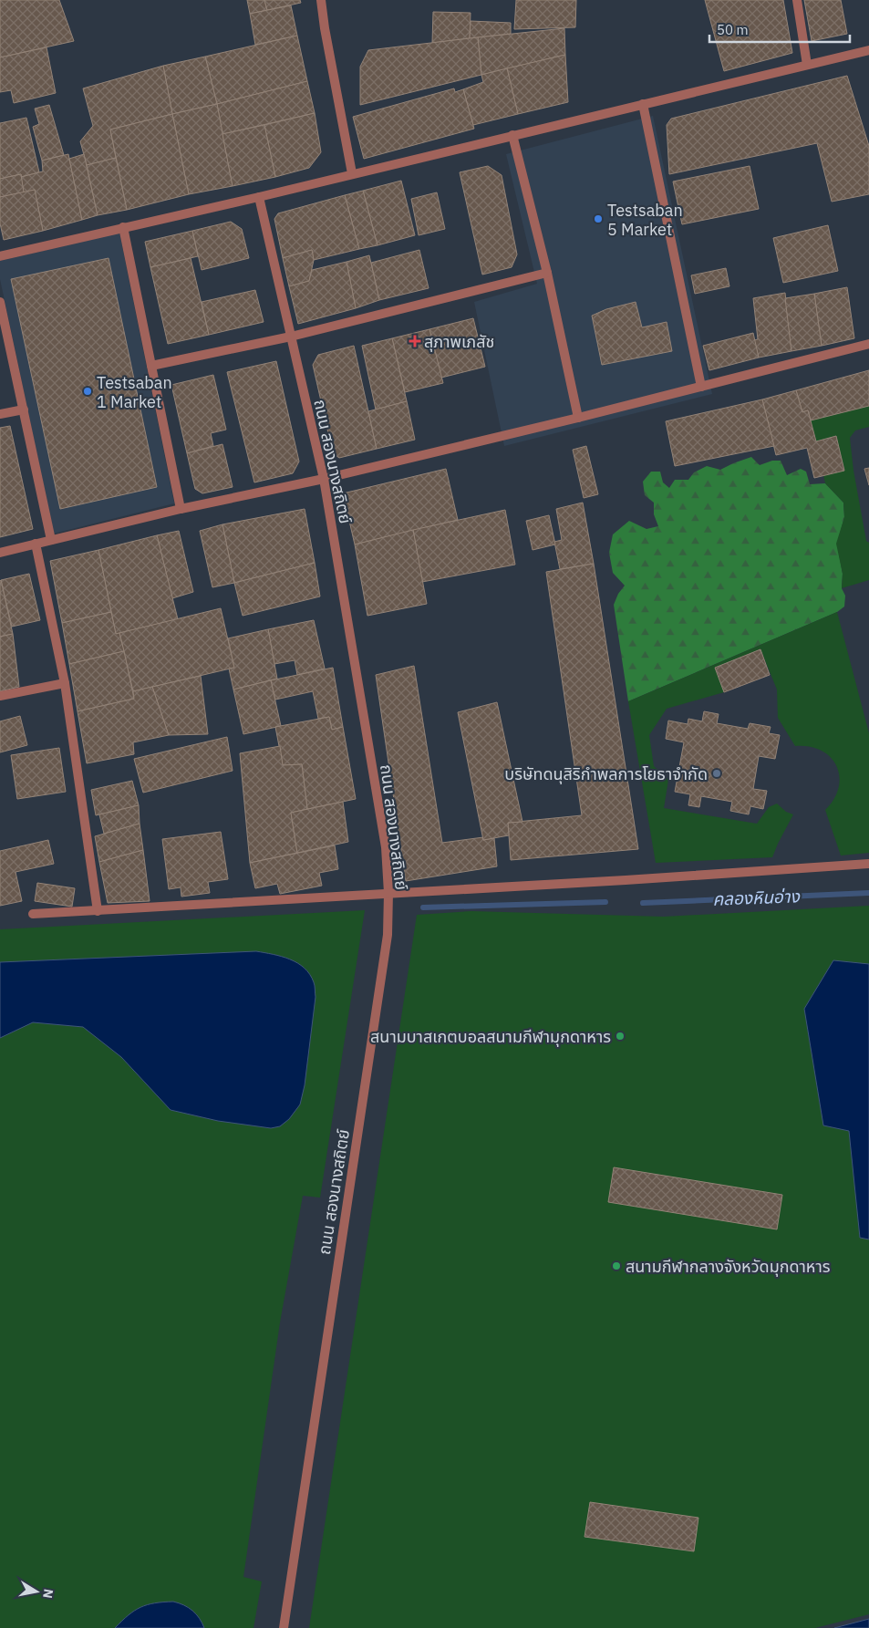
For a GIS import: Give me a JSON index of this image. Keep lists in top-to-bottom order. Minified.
{"streets":{"street":["ถนน สองนางสถิตย์"]},"water":["คลองหินอ่าง"],"places":{"other":["Testsaban 5 Market","Testsaban 1 Market","บริษัทดนุสิริกำพลการโยธาจำกัด","สนามบาสเกตบอลสนามกีฬามุกดาหาร","สนามกีฬากลางจังหวัดมุกดาหาร"],"health":["สุภาพเภสัช"]},"scale_bar":"50 m","north":"right"}
